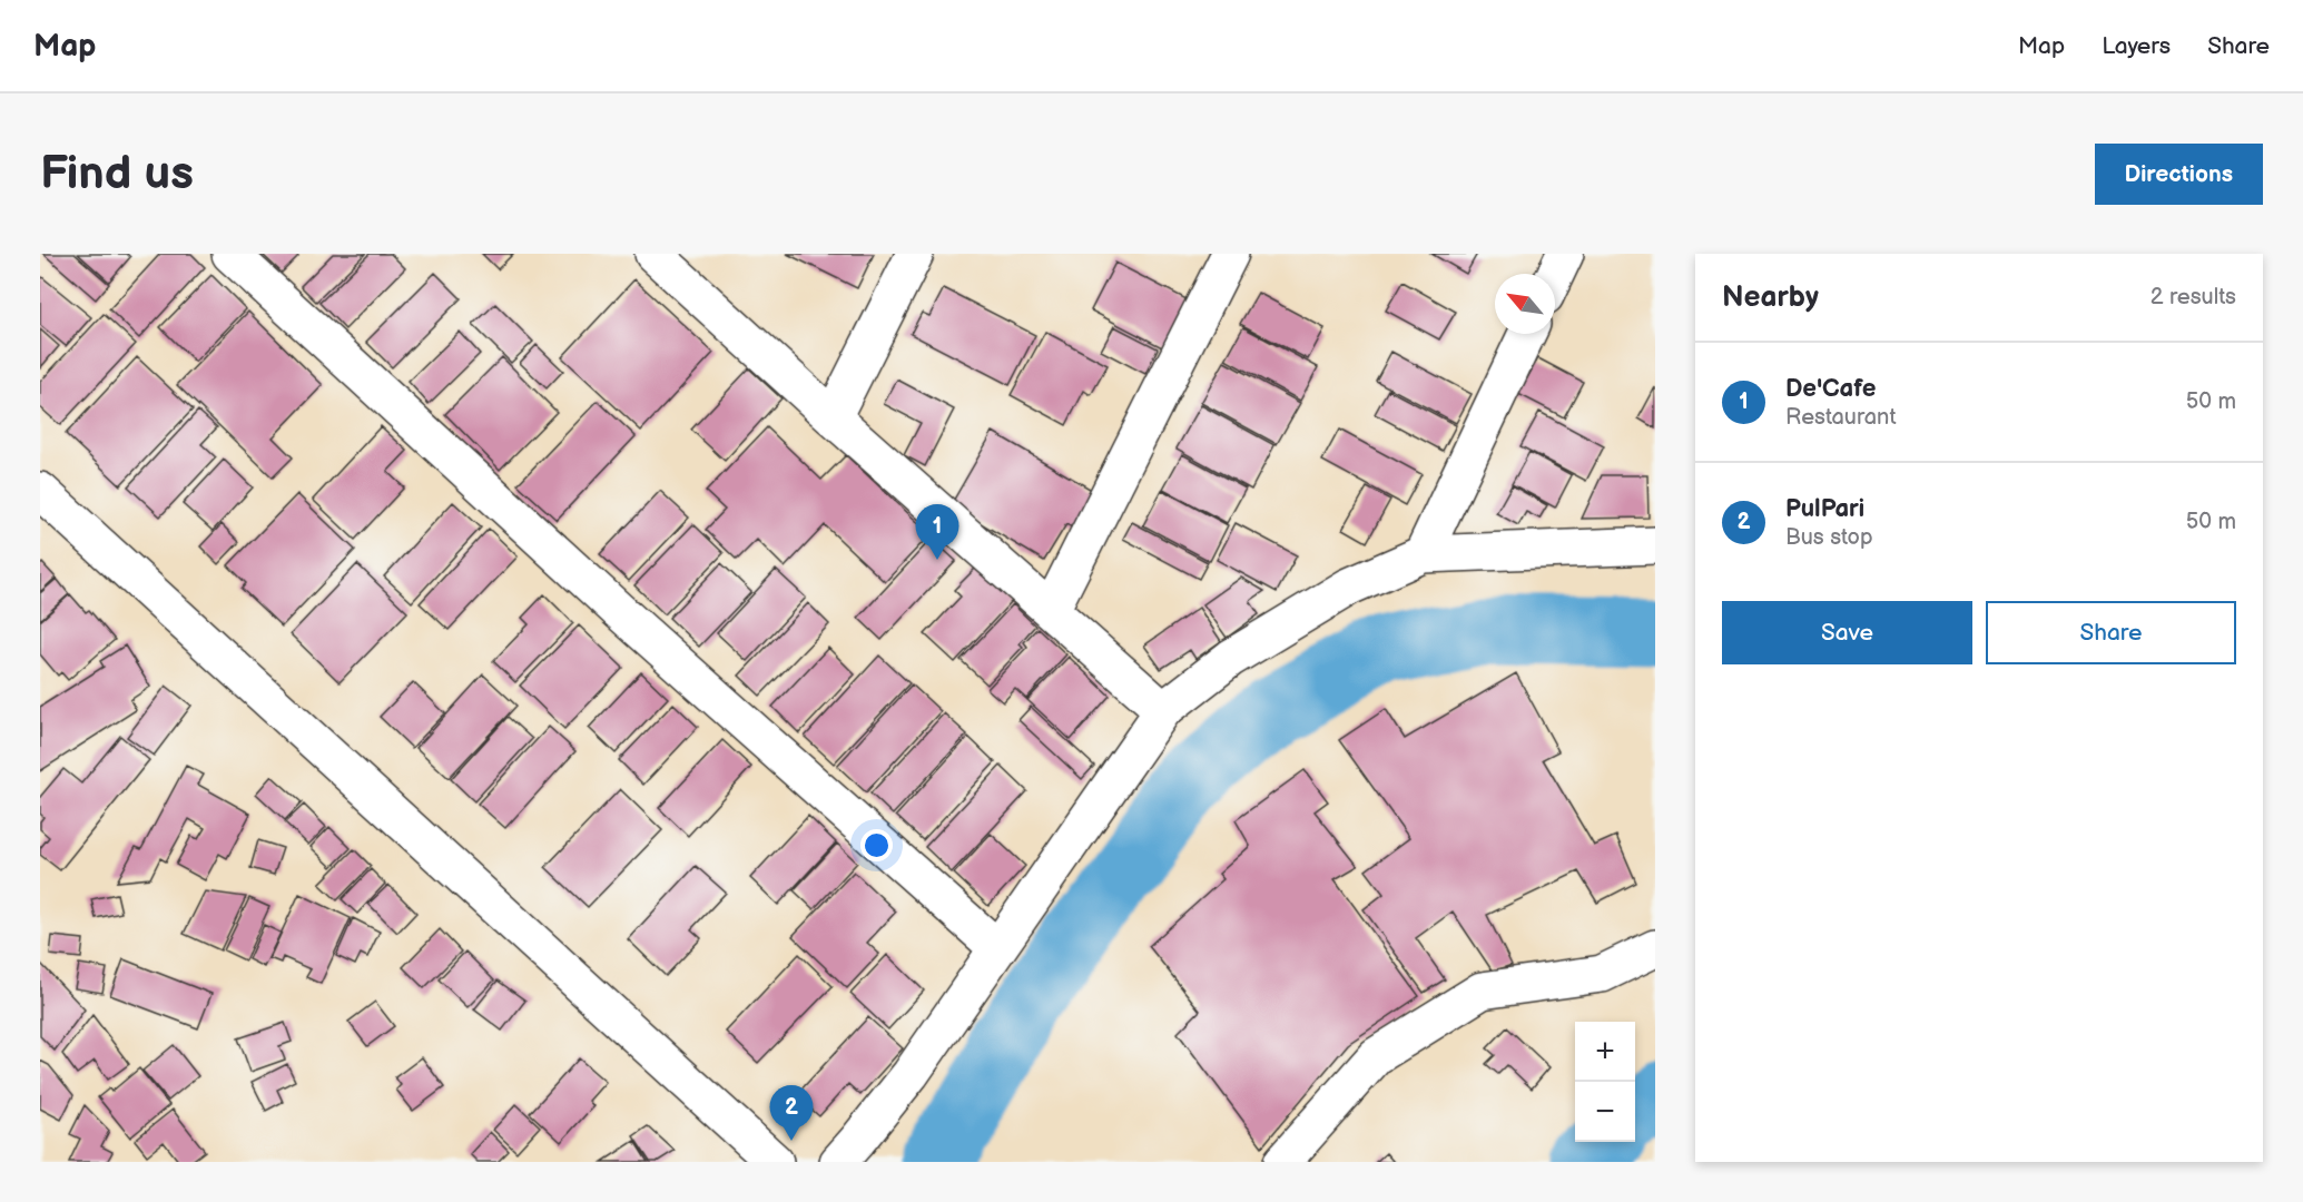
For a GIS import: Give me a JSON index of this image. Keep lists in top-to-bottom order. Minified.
{"north":"top left","page":{"header":"Map","nav":["Map","Layers","Share"],"buttons":["Directions",["Save","Share"]],"title":"Find us","heading":["Nearby","2 results"],"list":[{"mark":"1","name":"De'Cafe","note":"Restaurant","value":"50 m"},{"mark":"2","name":"PulPari","note":"Bus stop","value":"50 m"}],"pins":["1","2"],"map_buttons":["+","−"]}}
